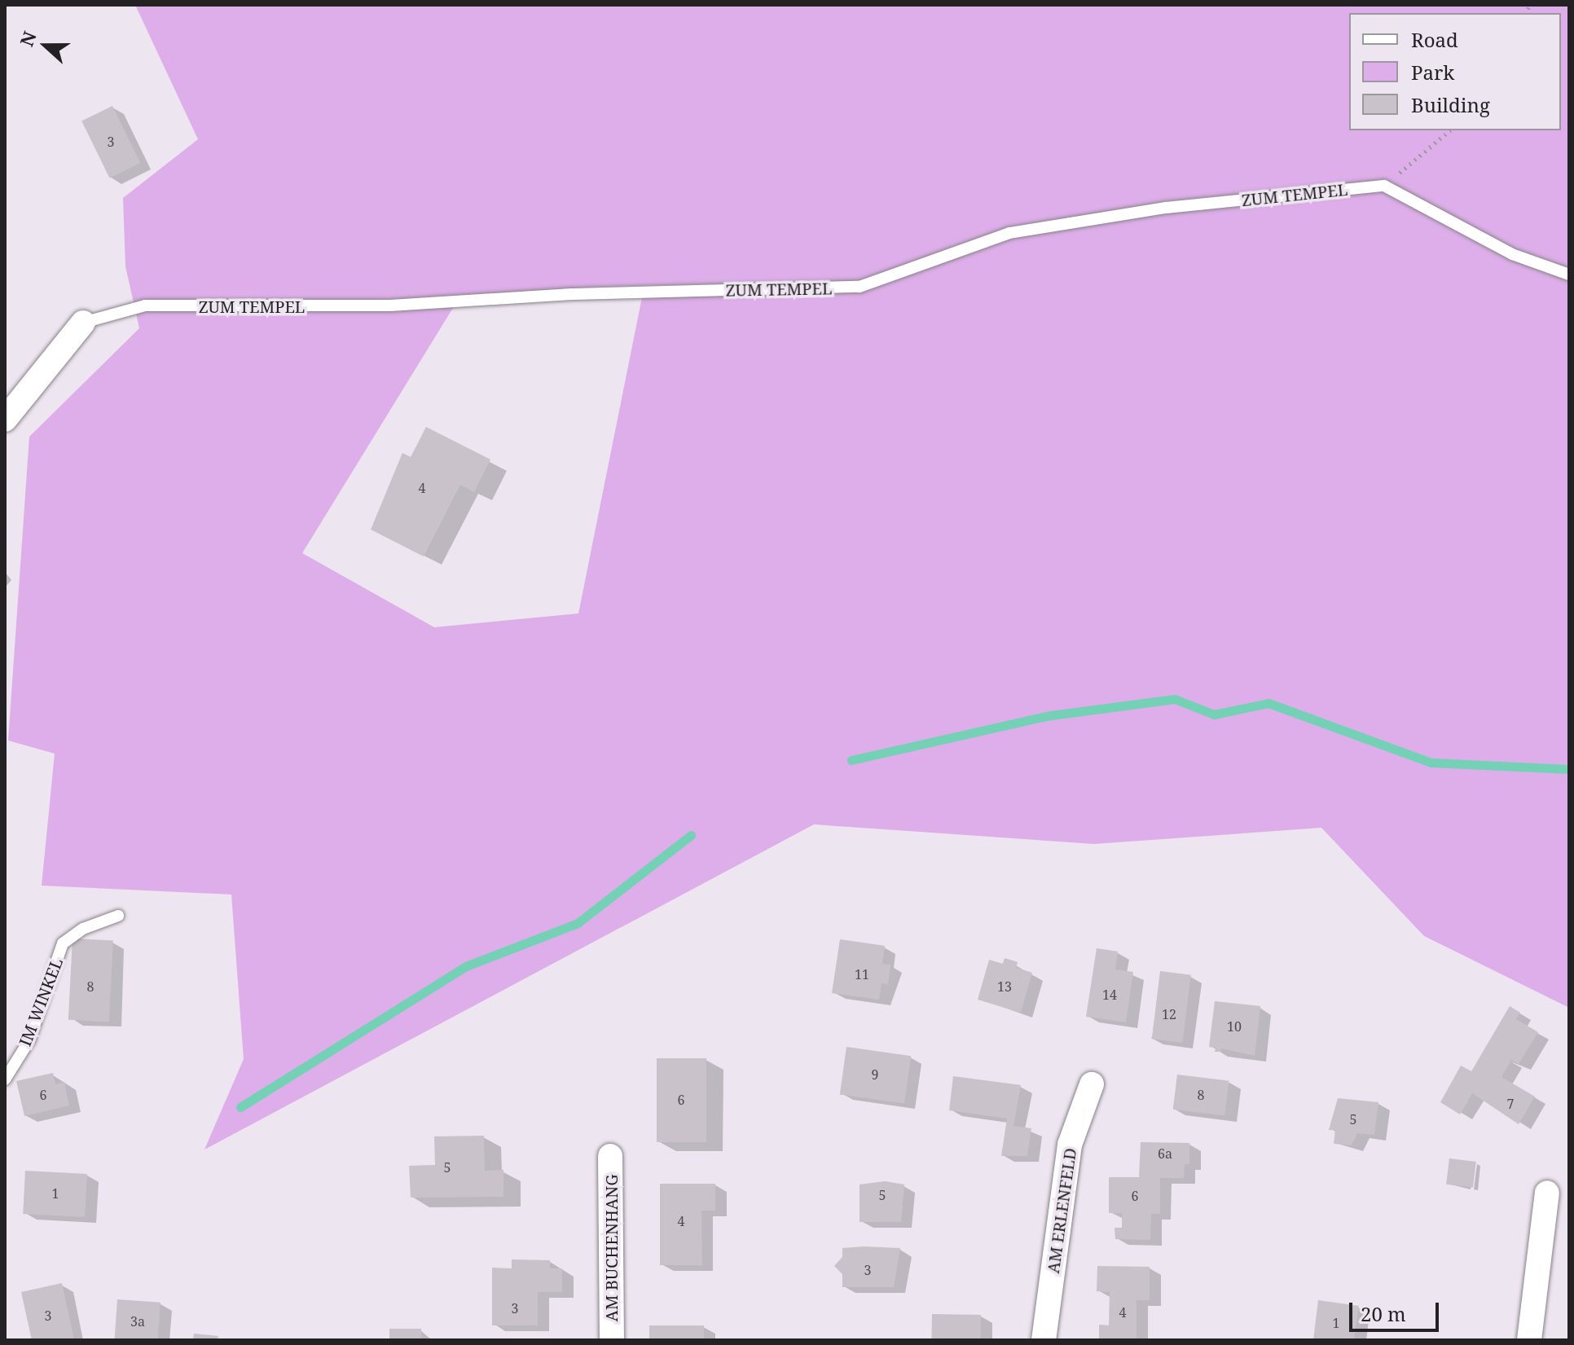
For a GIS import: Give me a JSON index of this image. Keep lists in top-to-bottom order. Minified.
{"streets":{"street":["ZUM TEMPEL","AM ERLENFELD","AM BUCHENHANG"],"lane":["IM WINKEL"]},"house_numbers":["3","4","11","8","13","14","12","10","9","6","8","6","7","5","6a","5","1","5","6","4","3","3","4","3","3a","1"],"legend":["Road","Park","Building"],"scale_bar":"20 m","north":"left"}
